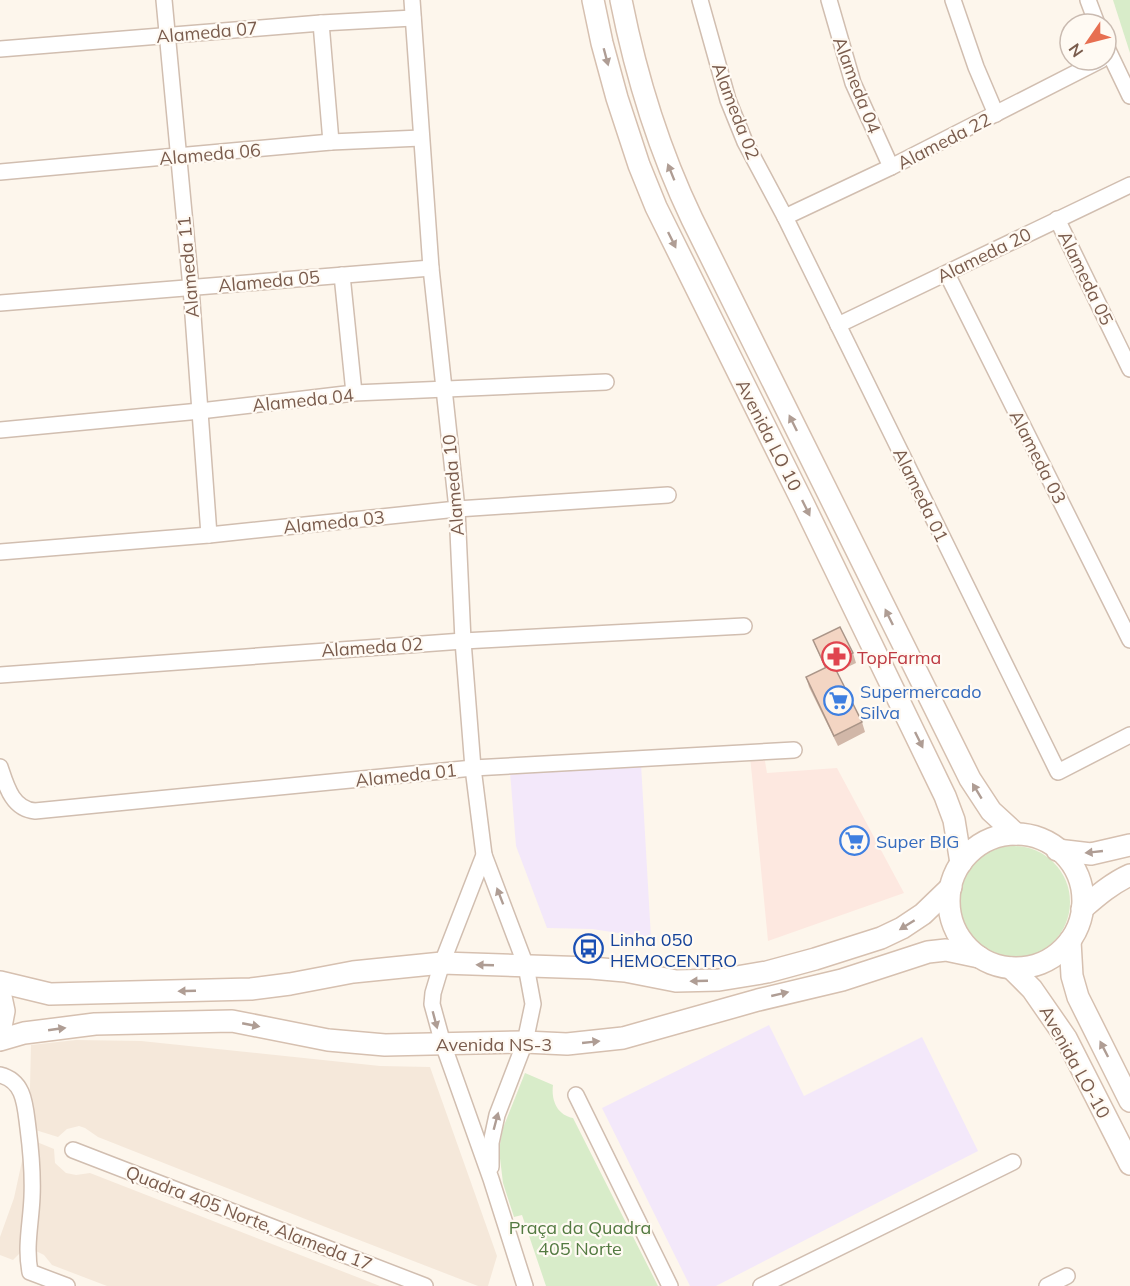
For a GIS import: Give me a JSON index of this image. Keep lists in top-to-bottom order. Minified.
{"streets":{"street":["Alameda 07","Alameda 04","Alameda 02","Alameda 22","Alameda 06","Alameda 20","Alameda 11","Alameda 05","Avenida LO 10","Alameda 03","Alameda 10","Alameda 01","Avenida NS-3","Avenida LO-10","Quadra 405 Norte, Alameda 17"]},"crossings":[["Alameda 07","Alameda 11"],["Alameda 07","Alameda 10"],["Alameda 04","Alameda 22"],["Alameda 04","Alameda 11"],["Alameda 04","Alameda 10"],["Alameda 02","Alameda 22"],["Alameda 02","Alameda 10"],["Alameda 02","Alameda 01"],["Alameda 22","Alameda 01"],["Alameda 06","Alameda 11"],["Alameda 06","Alameda 10"],["Alameda 20","Alameda 05"],["Alameda 20","Alameda 03"],["Alameda 20","Alameda 01"],["Alameda 11","Alameda 05"],["Alameda 11","Alameda 03"],["Alameda 05","Alameda 10"],["Avenida LO 10","Avenida NS-3"],["Avenida LO 10","Avenida LO-10"],["Alameda 03","Alameda 10"],["Alameda 10","Alameda 01"],["Alameda 10","Avenida NS-3"],["Avenida NS-3","Avenida LO-10"]],"parks":["Praça da Quadra 405 Norte"],"places":{"pharmacy":["TopFarma"],"supermarket":["Supermercado Silva","Super BIG"],"bus stop":["Linha 050 HEMOCENTRO"]},"north":"bottom left"}
